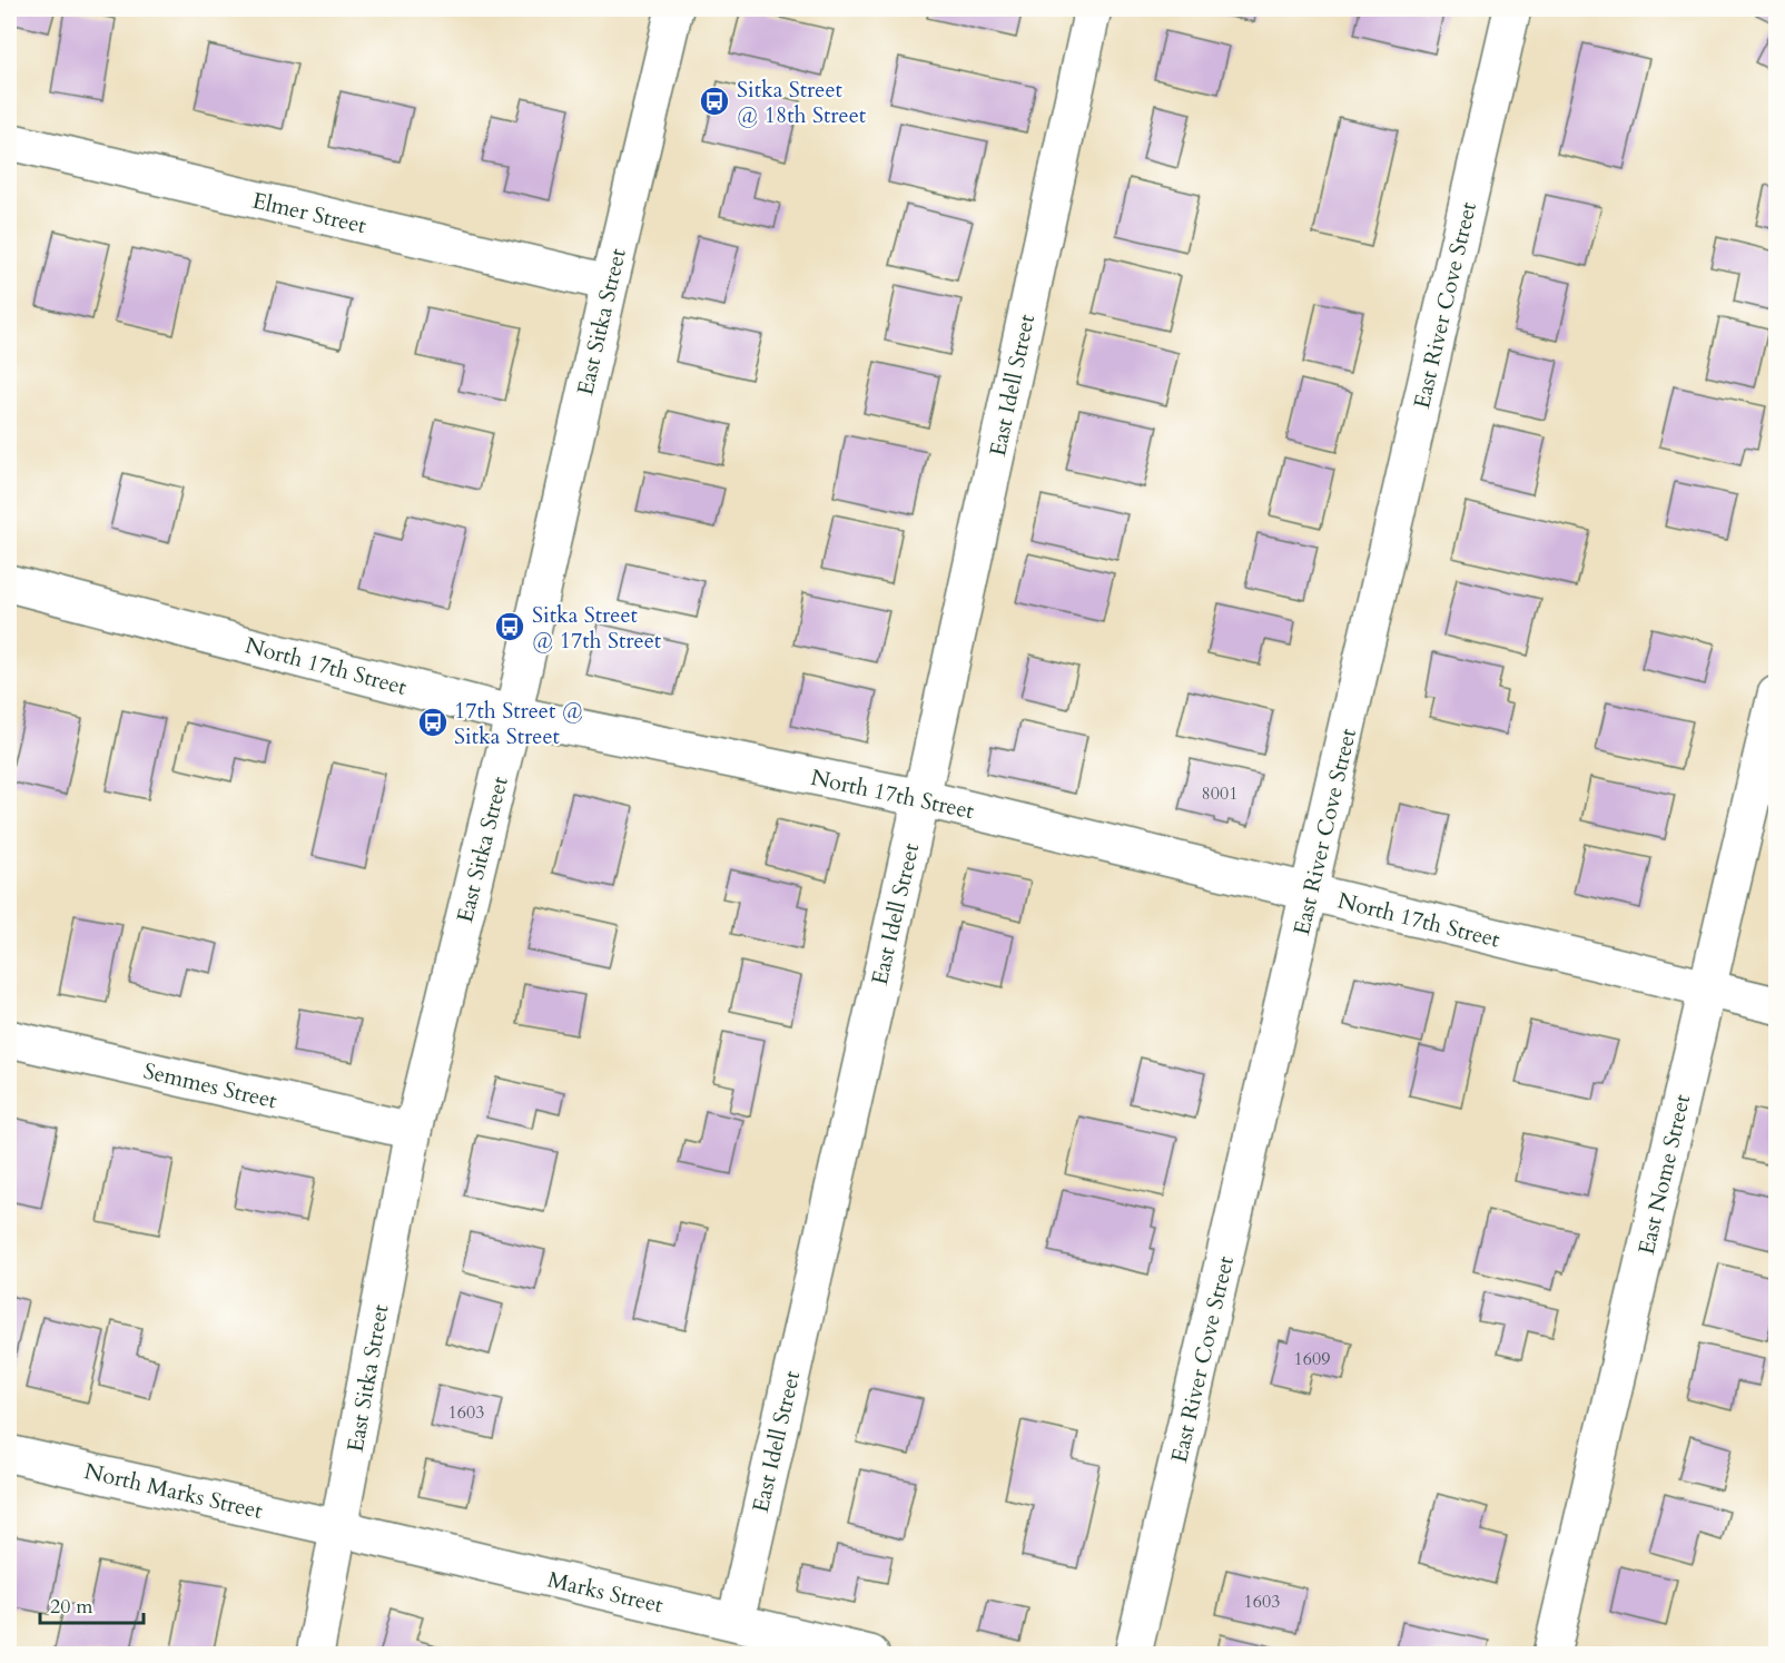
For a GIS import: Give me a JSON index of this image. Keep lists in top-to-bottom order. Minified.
{"streets":{"street":["Elmer Street","East River Cove Street","East Sitka Street","East Idell Street","North 17th Street","Semmes Street","East Nome Street","North Marks Street","Marks Street"]},"crossings":[["Elmer Street","East Sitka Street"],["East River Cove Street","North 17th Street"],["East Sitka Street","North 17th Street"],["East Sitka Street","Semmes Street"],["East Sitka Street","North Marks Street"],["East Sitka Street","Marks Street"],["East Idell Street","North 17th Street"],["East Idell Street","Marks Street"],["North 17th Street","East Nome Street"],["North Marks Street","Marks Street"]],"places":{"bus stop":["Sitka Street @ 18th Street","Sitka Street @ 17th Street","17th Street @ Sitka Street"]},"house_numbers":["8001","1609","1603","1603"],"scale_bar":"20 m"}
